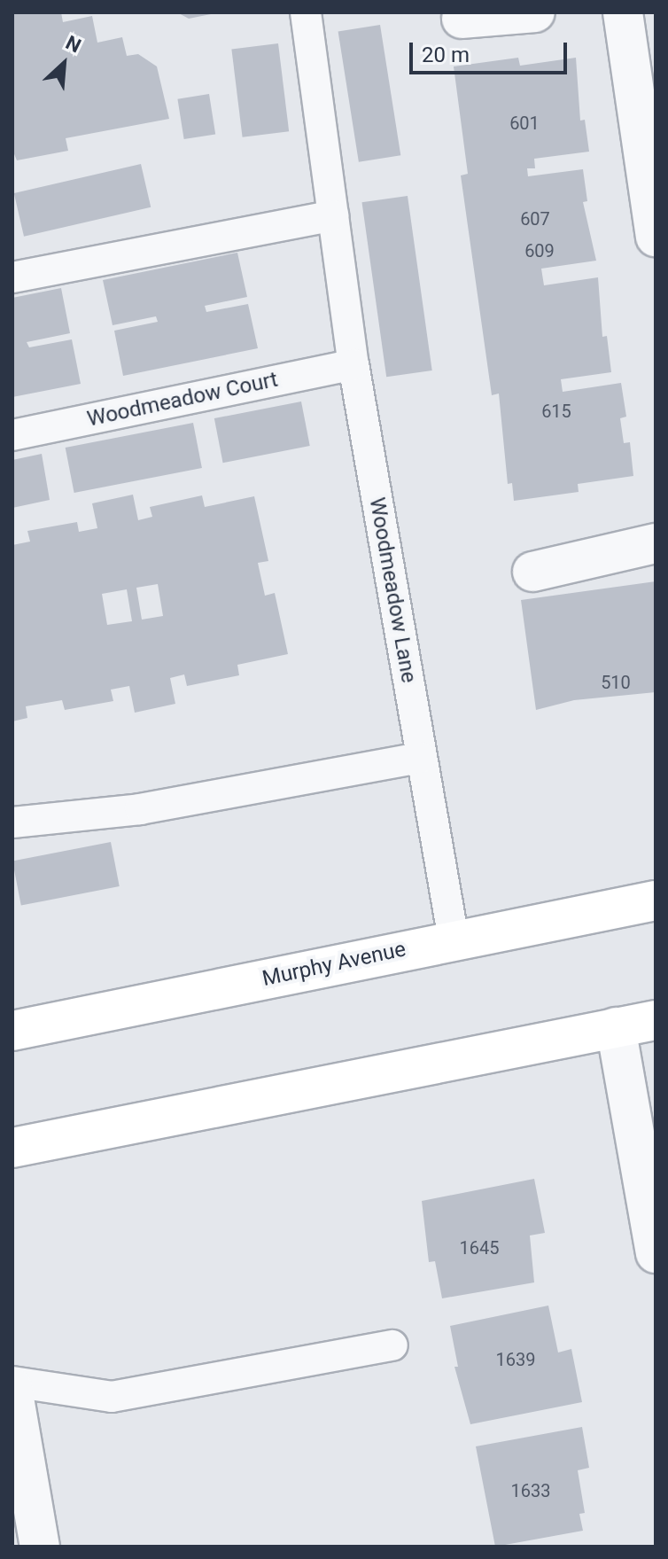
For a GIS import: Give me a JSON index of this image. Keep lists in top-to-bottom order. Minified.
{"streets":{"main road":["Murphy Avenue"],"lane":["Woodmeadow Court","Woodmeadow Lane"]},"crossings":[["Woodmeadow Court","Woodmeadow Lane"],["Woodmeadow Lane","Murphy Avenue"]],"house_numbers":["601","607","609","615","510","1645","1639","1633"],"scale_bar":"20 m","north":"top right"}
